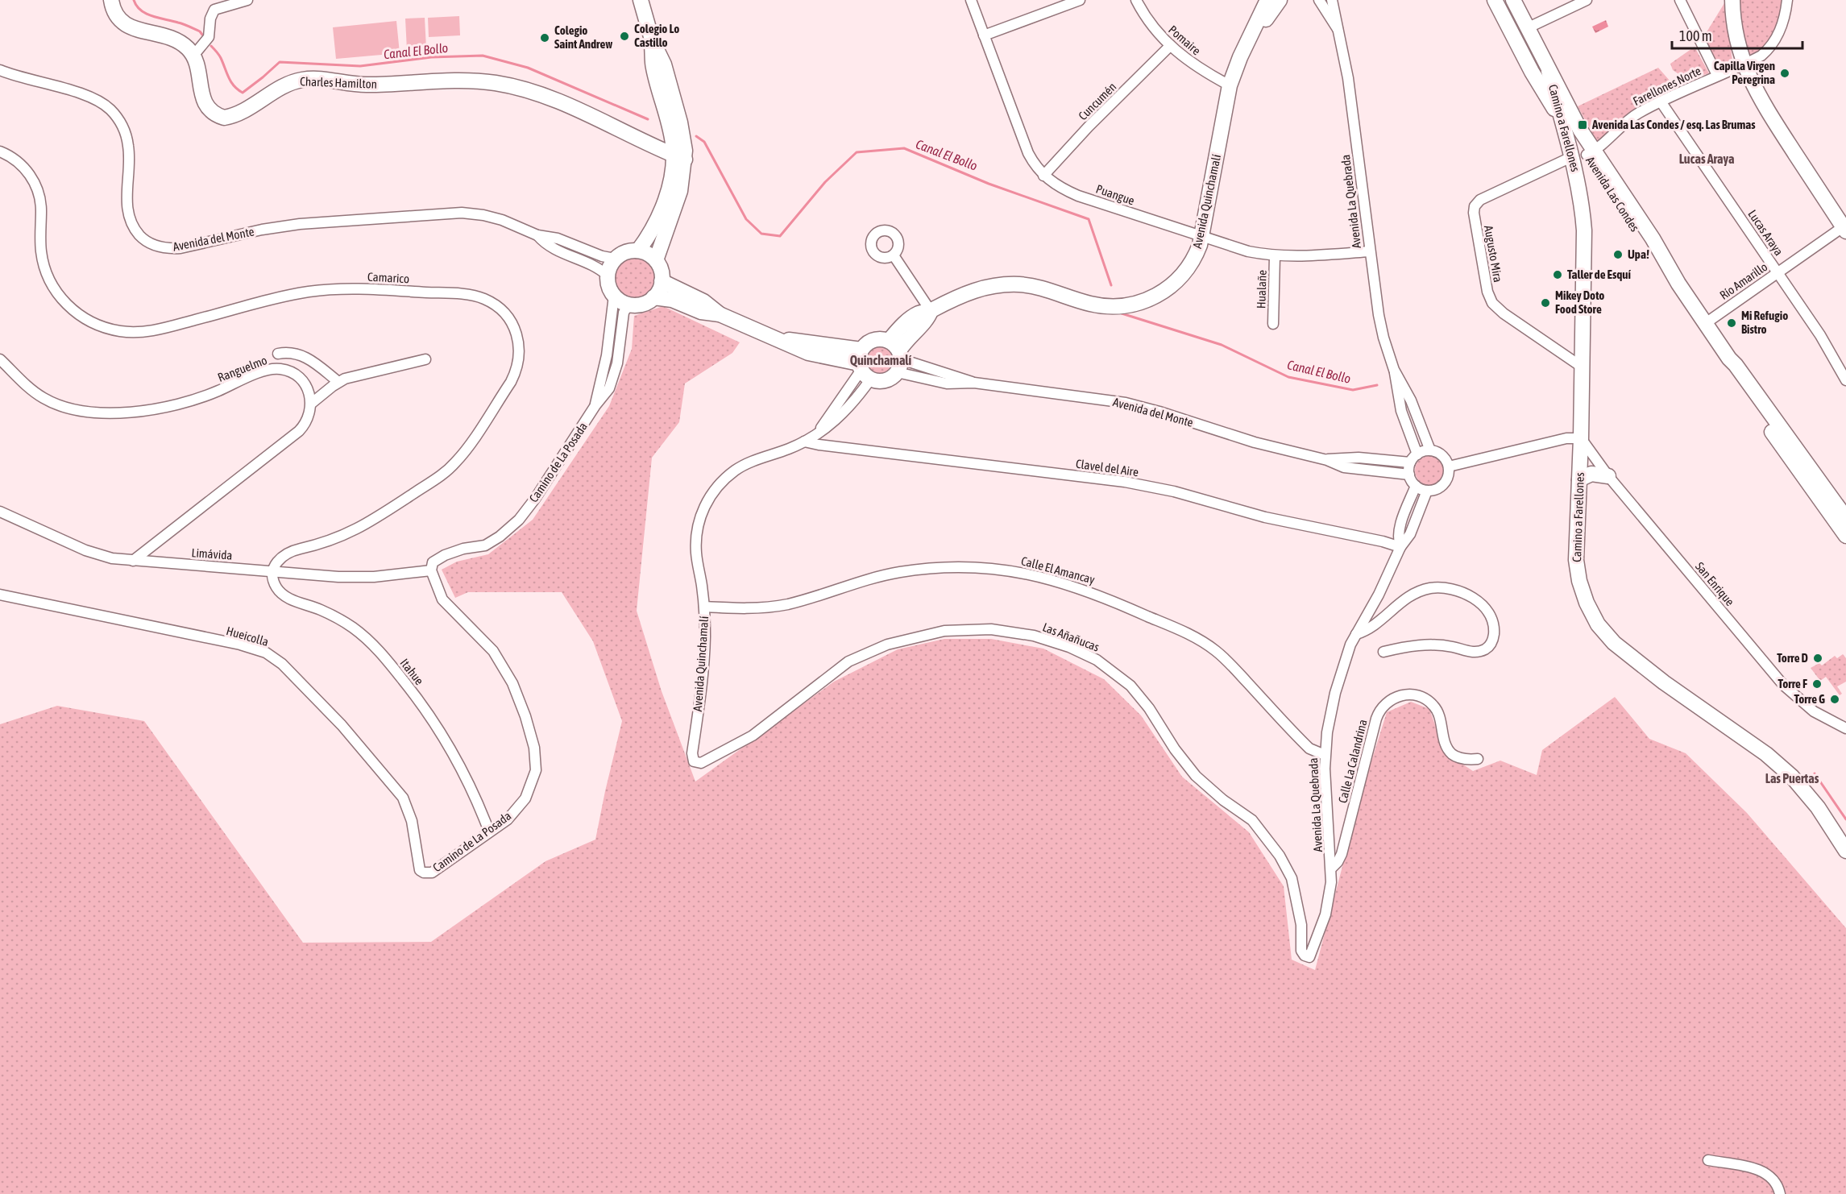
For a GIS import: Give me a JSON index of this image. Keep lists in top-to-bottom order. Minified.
{"streets":{"street":["Pomaire","Charles Hamilton","Farellones Norte","Cuncumén","Camino a Farellones","Avenida Las Condes","Puangue","Avenida Quinchamalí","Avenida La Quebrada","Lucas Araya","Avenida del Monte","Augusto Mira","Camarico","Río Amarillo","Hualañe","Ranguelmo","Camino de La Posada","Clavel del Aire","Limávida","Calle El Amancay","San Enrique","Hueicolla","Las Añañucas","Itahue","Calle La Calandrina"]},"crossings":[["Pomaire","Cuncumén"],["Pomaire","Avenida Quinchamalí"],["Farellones Norte","Avenida Las Condes"],["Farellones Norte","Lucas Araya"],["Cuncumén","Puangue"],["Camino a Farellones","Avenida Las Condes"],["Camino a Farellones","Augusto Mira"],["Camino a Farellones","San Enrique"],["Avenida Las Condes","Río Amarillo"],["Puangue","Avenida Quinchamalí"],["Puangue","Avenida La Quebrada"],["Puangue","Hualañe"],["Avenida Quinchamalí","Avenida del Monte"],["Avenida Quinchamalí","Clavel del Aire"],["Avenida Quinchamalí","Calle El Amancay"],["Avenida Quinchamalí","Las Añañucas"],["Avenida La Quebrada","Avenida del Monte"],["Avenida La Quebrada","Clavel del Aire"],["Avenida La Quebrada","Calle El Amancay"],["Avenida La Quebrada","Las Añañucas"],["Avenida La Quebrada","Calle La Calandrina"],["Lucas Araya","Río Amarillo"],["Avenida del Monte","Camino de La Posada"],["Camarico","Limávida"],["Camarico","Itahue"],["Camino de La Posada","Limávida"],["Camino de La Posada","Hueicolla"],["Camino de La Posada","Itahue"],["Limávida","Itahue"]],"districts":["Lucas Araya","Quinchamalí","Las Puertas"],"water":["Canal El Bollo"],"places":{"other":["Colegio Lo Castillo","Colegio Saint Andrew","Capilla Virgen Peregrina","Upa!","Taller de Esquí","Mikey Doto Food Store","Mi Refugio Bistro","Torre D","Torre F","Torre G"],"transit":["Avenida Las Condes / esq. Las Brumas"]},"scale_bar":"100 m"}
